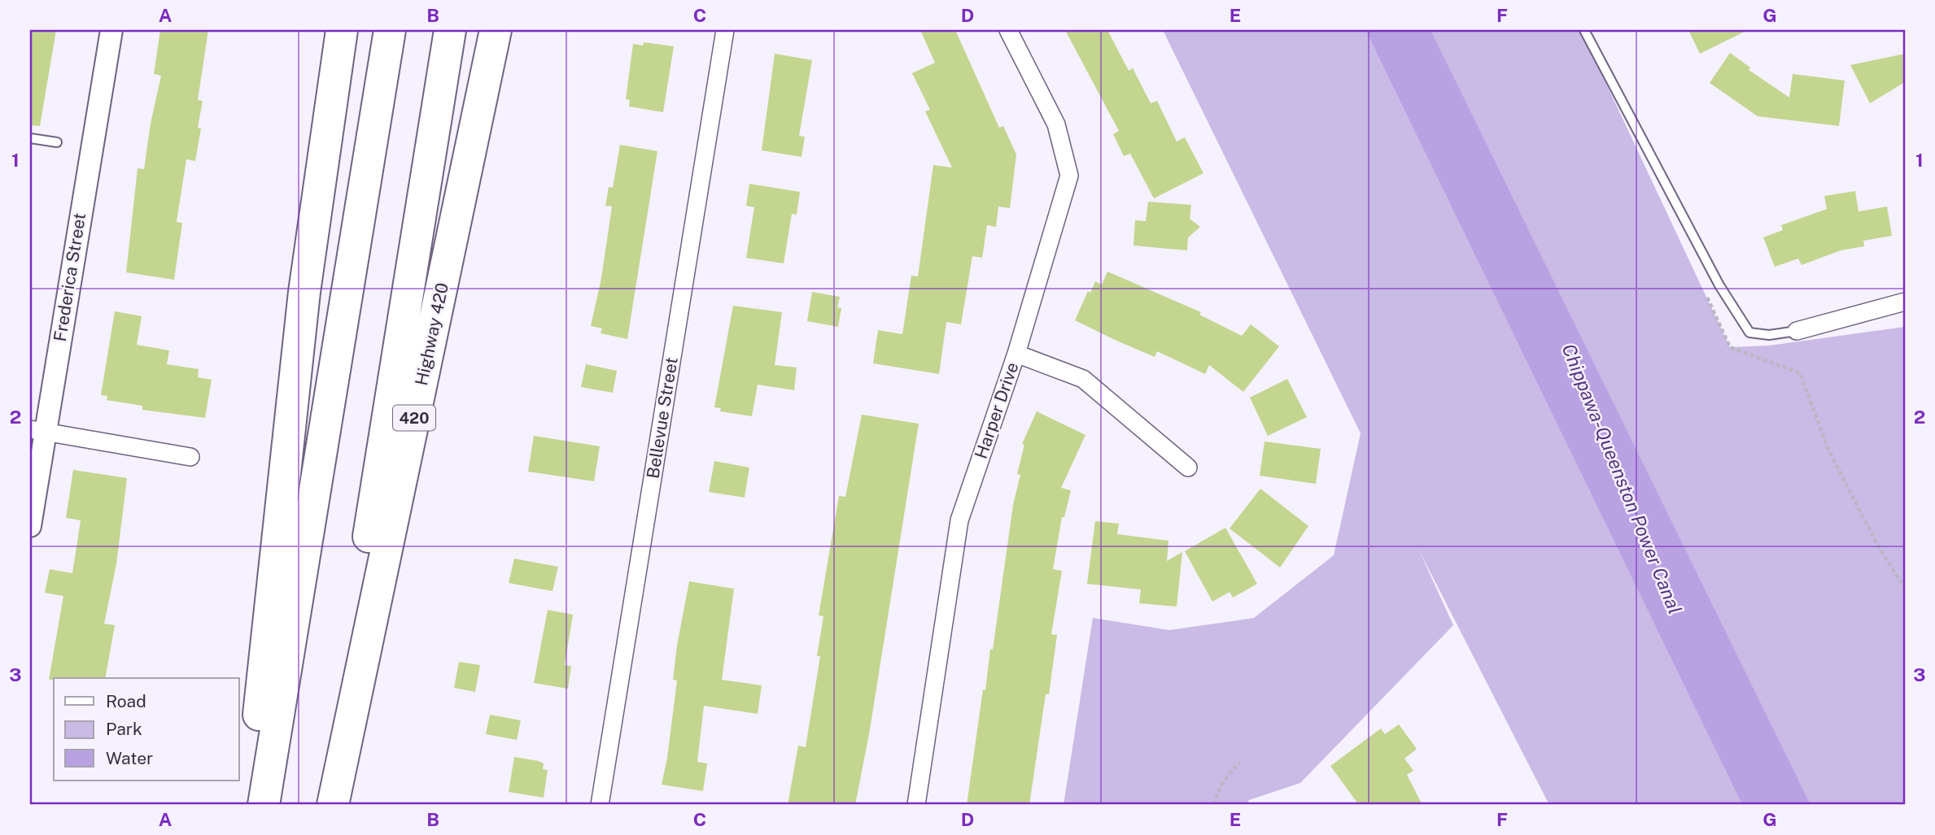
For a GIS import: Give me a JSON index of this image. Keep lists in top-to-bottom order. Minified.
{"streets":{"highway":["Highway 420","420"],"street":["Frederica Street","Harper Drive","Bellevue Street"]},"water":["Chippawa-Queenston Power Canal"],"legend":["Road","Park","Water"],"grid":{"columns":["A","B","C","D","E","F","G"],"rows":["1","2","3"]}}
